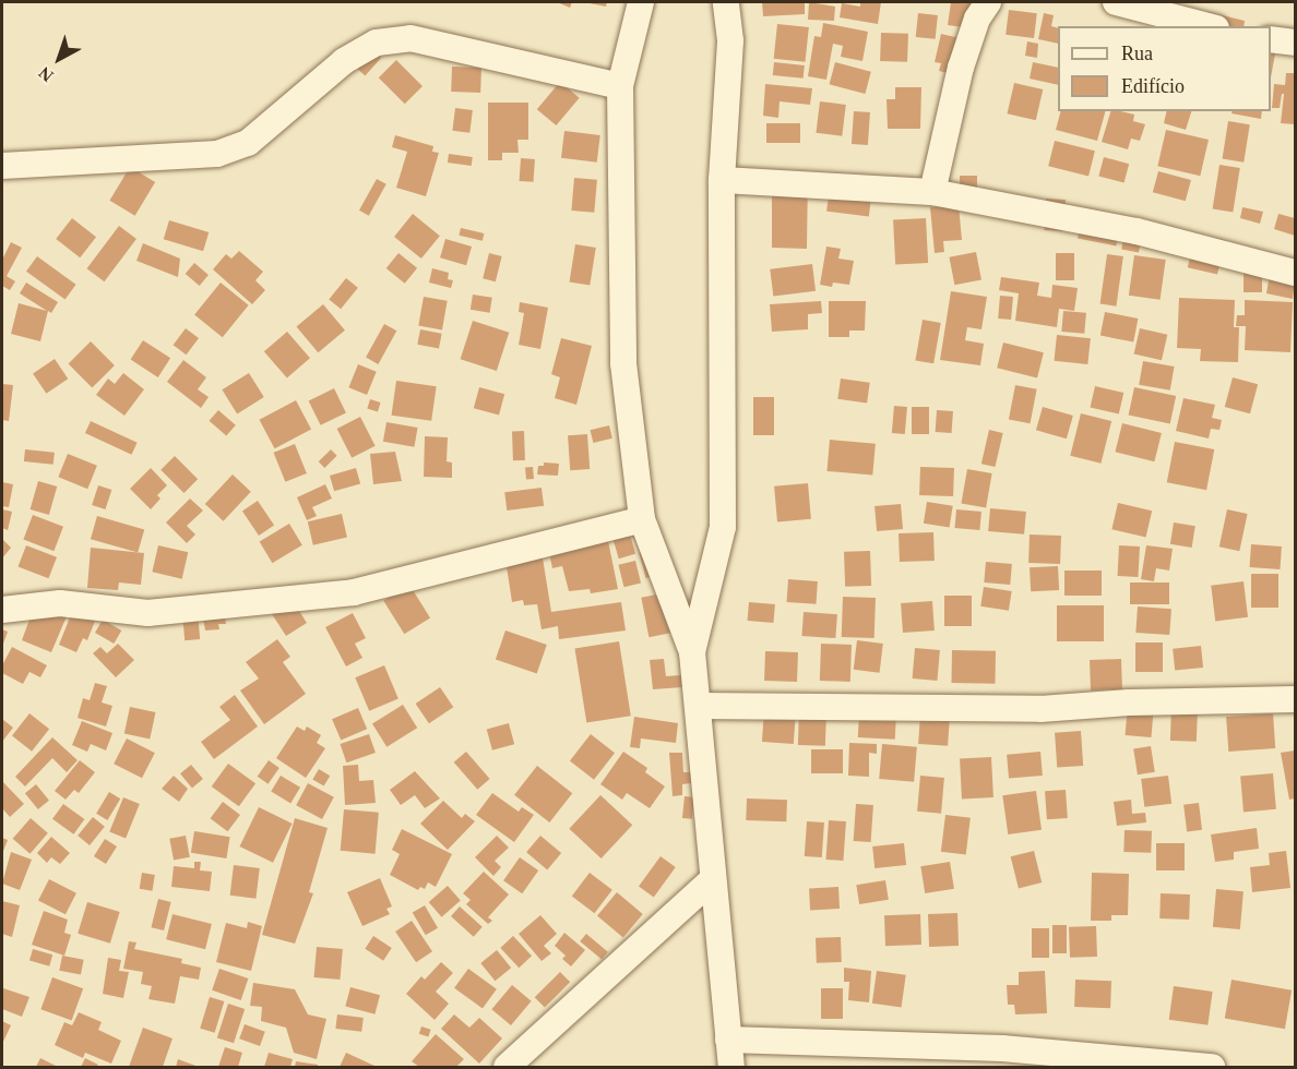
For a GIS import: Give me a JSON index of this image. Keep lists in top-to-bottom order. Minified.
{"legend":["Rua","Edifício"],"north":"bottom left"}
